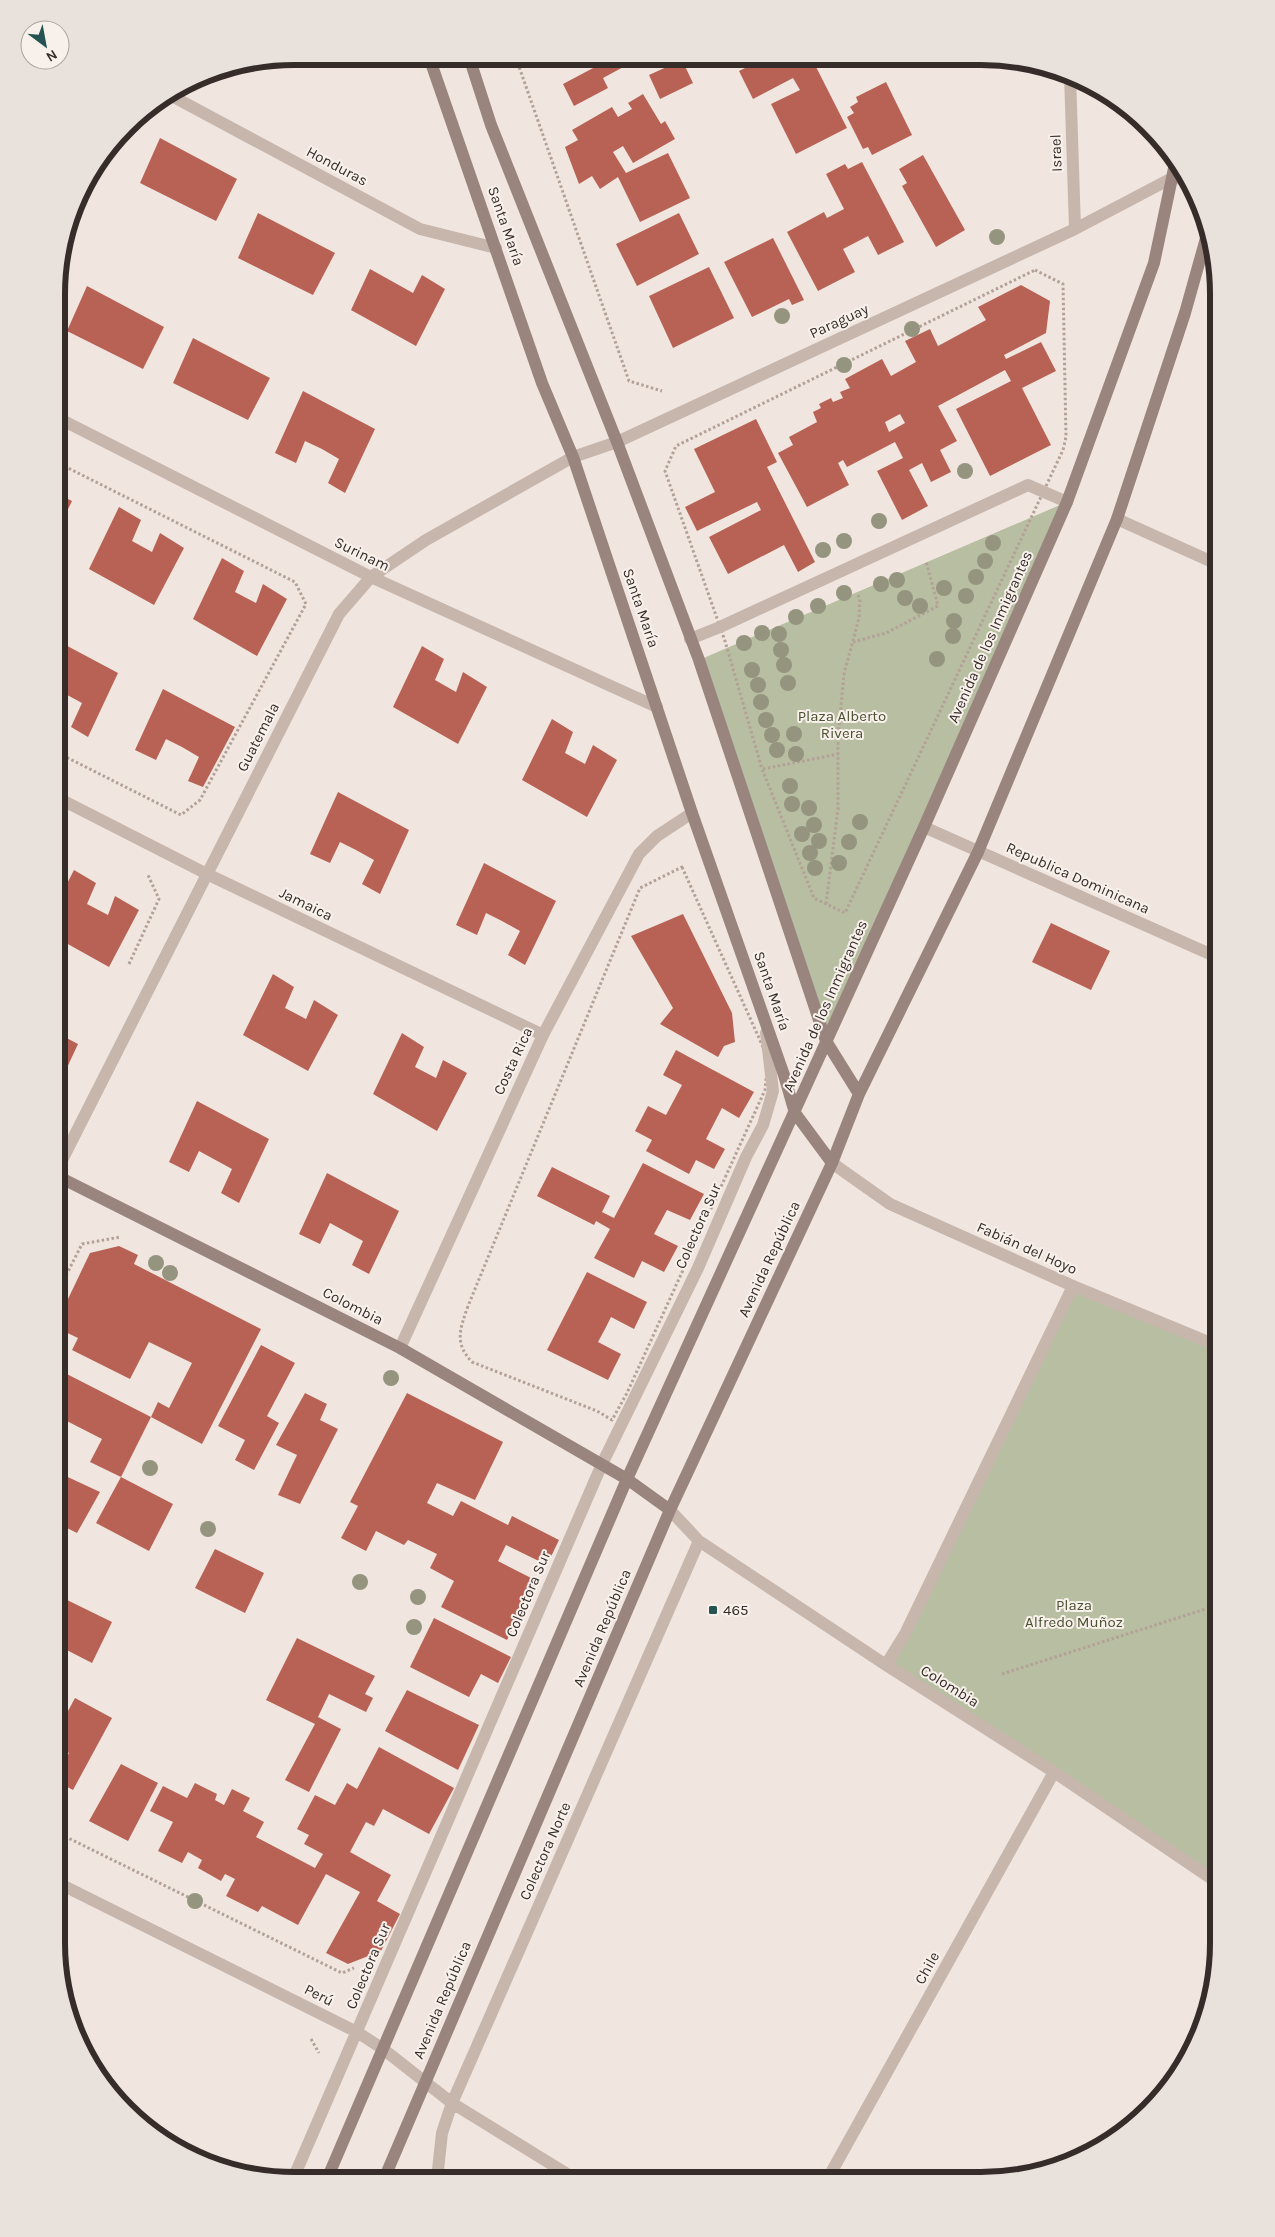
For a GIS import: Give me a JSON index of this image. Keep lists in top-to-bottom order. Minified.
{"streets":{"street":["Israel","Honduras","Santa María","Paraguay","Surinam","Avenida de los Inmigrantes","Guatemala","Republica Dominicana","Jamaica","Costa Rica","Colectora Sur","Fabián del Hoyo","Avenida República","Colombia","Colectora Norte","Chile","Perú"]},"crossings":[["Israel","Paraguay"],["Honduras","Santa María"],["Santa María","Paraguay"],["Santa María","Surinam"],["Santa María","Avenida de los Inmigrantes"],["Santa María","Guatemala"],["Santa María","Costa Rica"],["Santa María","Colectora Sur"],["Santa María","Fabián del Hoyo"],["Santa María","Avenida República"],["Paraguay","Avenida de los Inmigrantes"],["Paraguay","Guatemala"],["Surinam","Guatemala"],["Avenida de los Inmigrantes","Republica Dominicana"],["Guatemala","Jamaica"],["Jamaica","Costa Rica"],["Costa Rica","Colombia"],["Colectora Sur","Colombia"],["Colectora Sur","Perú"],["Fabián del Hoyo","Avenida República"],["Avenida República","Colombia"],["Avenida República","Perú"],["Colombia","Colectora Norte"],["Colombia","Chile"],["Colectora Norte","Perú"]],"parks":["Plaza Alberto Rivera","Plaza Alfredo Muñoz"],"places":{"transit":["465"]},"north":"bottom right"}
